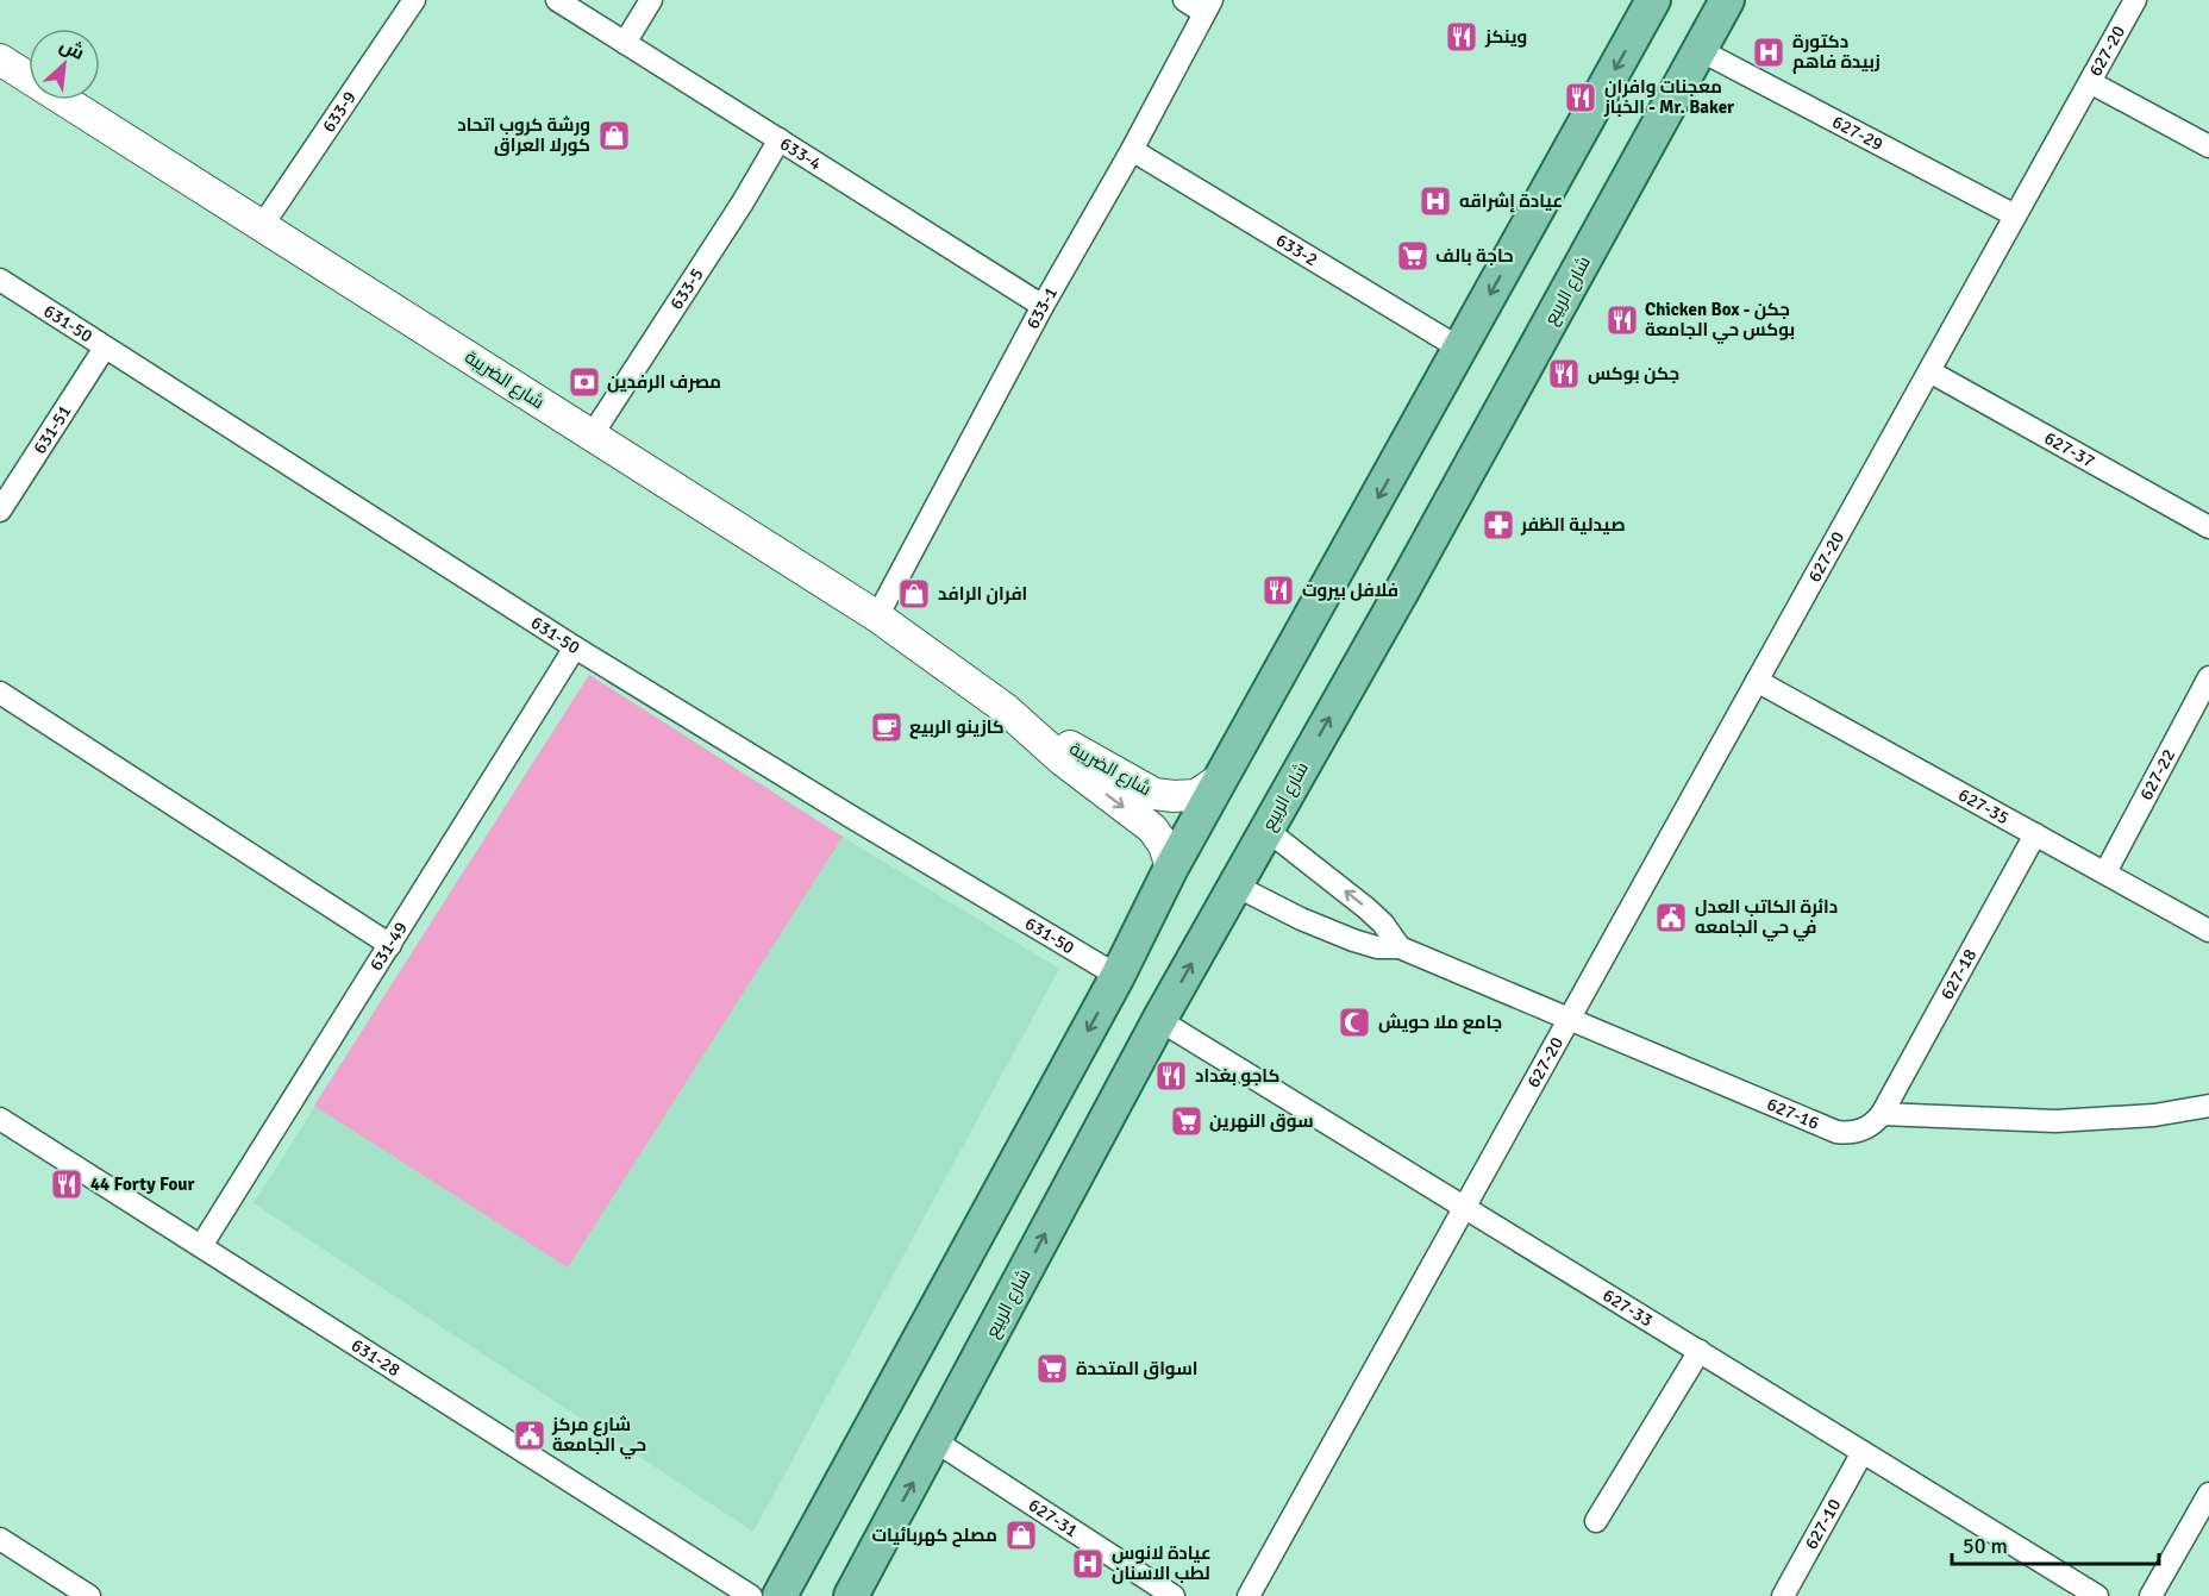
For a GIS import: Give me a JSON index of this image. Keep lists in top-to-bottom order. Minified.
{"streets":{"main road":["شارع الربيع"],"street":["627-20","633-9","627-29","633-4","633-2","633-5","633-1","631-50","شارع الضريبة","631-51","627-37","627-22","627-35","631-49","627-18","627-16","627-33","631-28","627-31","627-10"]},"crossings":[["627-20","627-29"],["627-20","627-37"],["627-20","627-35"],["627-20","627-16"],["627-20","627-33"],["633-9","شارع الضريبة"],["627-29","شارع الربيع"],["633-4","633-5"],["633-4","633-1"],["633-2","633-1"],["633-5","شارع الضريبة"],["شارع الربيع","627-16"],["شارع الربيع","627-33"],["شارع الربيع","627-31"],["633-1","شارع الضريبة"],["631-50","631-51"],["631-50","631-49"],["627-22","627-35"],["627-35","627-18"],["631-49","631-28"],["627-18","627-16"],["627-33","627-10"]],"places":{"restaurant":["وينكز","معجنات وافران الخباز - Mr. Baker","Chicken Box - جكن بوكس حي الجامعة","جكن بوكس","فلافل بيروت","كاجو بغداد","44 Forty Four"],"hospital":["دكتورة زبيدة فاهم","عيادة إشراقه","عيادة لانوس لطب الاسنان"],"shop":["ورشة كروب اتحاد كورلا العراق","افران الرافد","مصلح كهربائيات"],"supermarket":["حاجة بالف","سوق النهرين","اسواق المتحدة"],"bank":["مصرف الرفدين"],"pharmacy":["صيدلية الظفر"],"cafe":["كازينو الربيع"],"public building":["دائرة الكاتب العدل في حي الجامعه","شارع مركز حي الجامعة"],"mosque":["جامع ملا حويش"]},"scale_bar":"50 m","north":"top right"}
